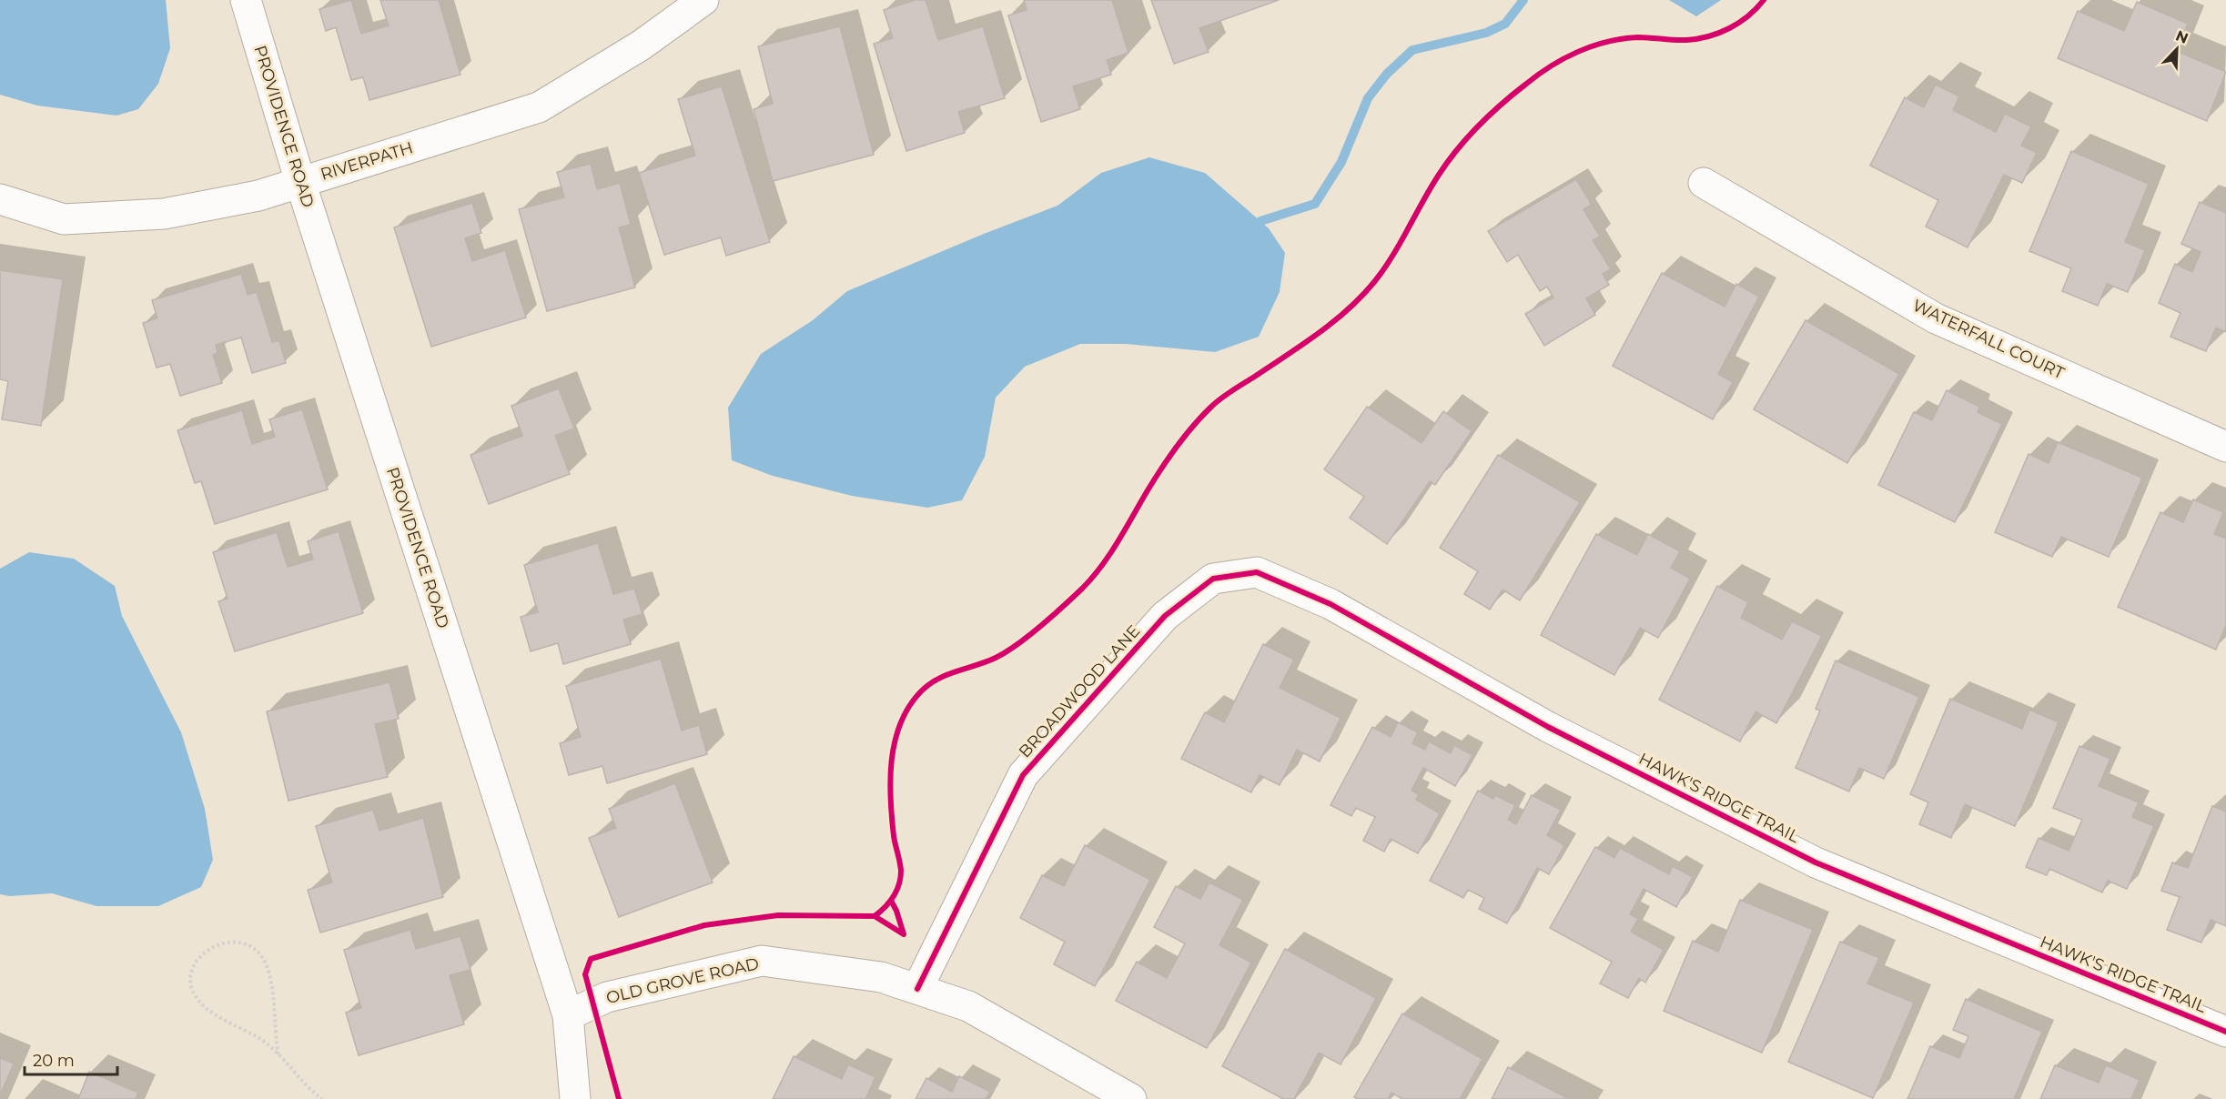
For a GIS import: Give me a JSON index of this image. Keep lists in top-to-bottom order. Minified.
{"streets":{"street":["PROVIDENCE ROAD","RIVERPATH","WATERFALL COURT","BROADWOOD LANE","HAWK'S RIDGE TRAIL","OLD GROVE ROAD"]},"crossings":[["PROVIDENCE ROAD","RIVERPATH"],["PROVIDENCE ROAD","OLD GROVE ROAD"],["BROADWOOD LANE","HAWK'S RIDGE TRAIL"],["BROADWOOD LANE","OLD GROVE ROAD"]],"scale_bar":"20 m","north":"top right"}
